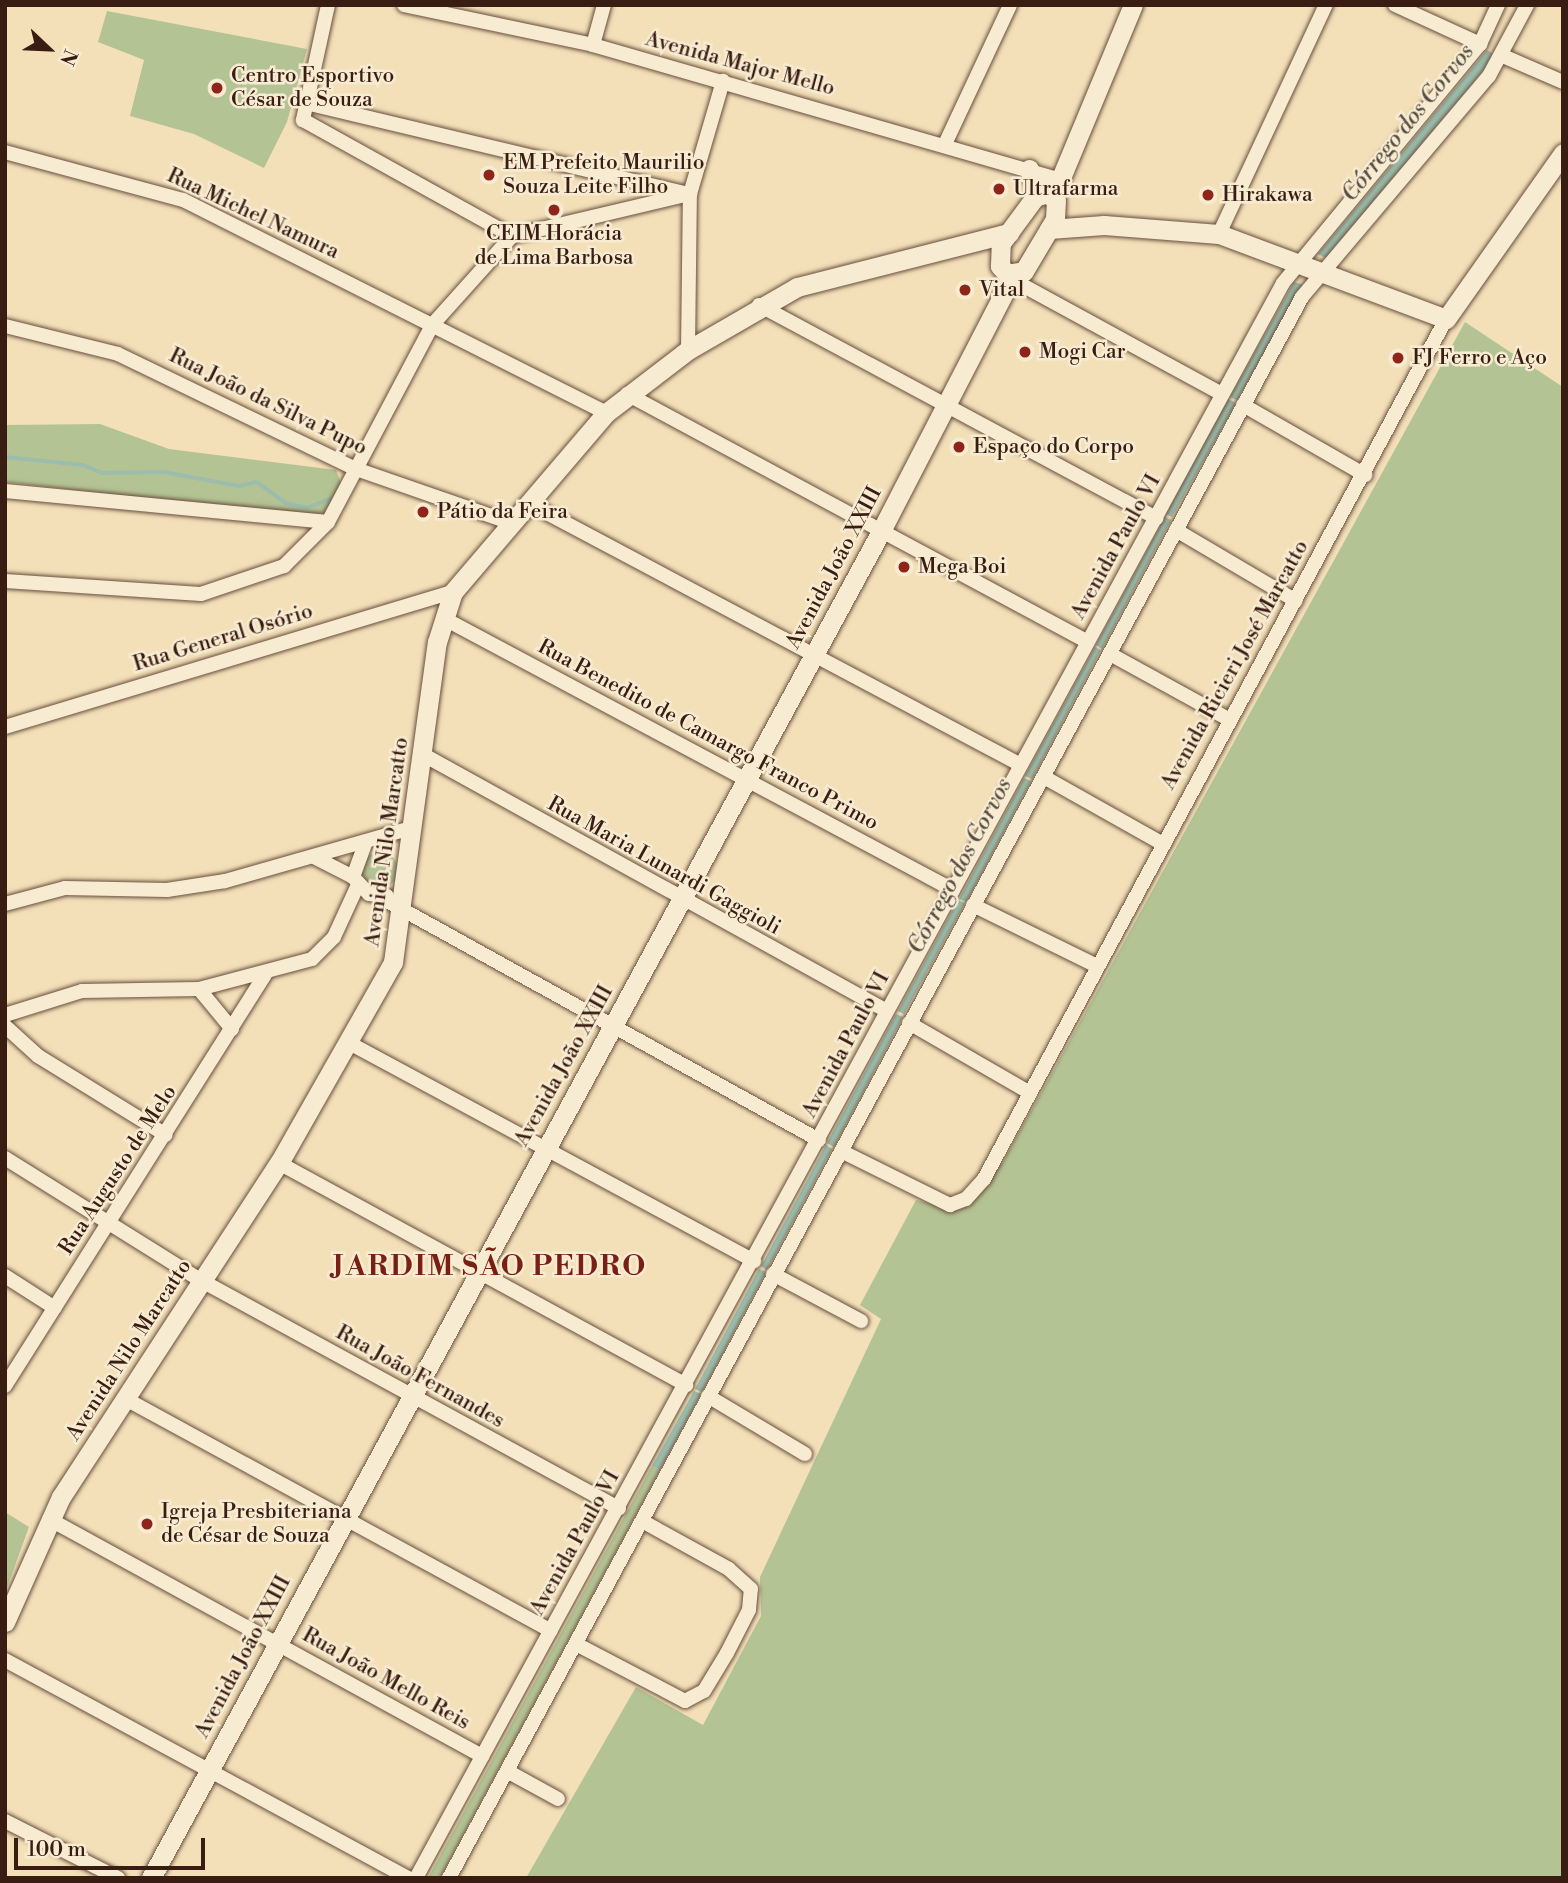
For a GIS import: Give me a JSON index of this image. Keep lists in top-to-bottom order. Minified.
{"streets":{"street":["Avenida Major Mello","Rua Michel Namura","Rua João da Silva Pupo","Avenida Paulo VI","Avenida João XXIII","Rua General Osório","Avenida Ricieri José Marcatto","Rua Benedito de Camargo Franco Primo","Avenida Nilo Marcatto","Rua Maria Lunardi Gaggioli","Rua Augusto de Melo","Rua João Fernandes","Rua João Mello Reis"]},"crossings":[["Rua Michel Namura","Avenida Nilo Marcatto"],["Rua João da Silva Pupo","Avenida Nilo Marcatto"],["Avenida Paulo VI","Avenida Ricieri José Marcatto"],["Avenida Paulo VI","Rua Benedito de Camargo Franco Primo"],["Avenida Paulo VI","Rua Maria Lunardi Gaggioli"],["Avenida Paulo VI","Rua João Fernandes"],["Avenida Paulo VI","Rua João Mello Reis"],["Avenida João XXIII","Rua Benedito de Camargo Franco Primo"],["Avenida João XXIII","Avenida Nilo Marcatto"],["Avenida João XXIII","Rua Maria Lunardi Gaggioli"],["Avenida João XXIII","Rua João Fernandes"],["Avenida João XXIII","Rua João Mello Reis"],["Rua General Osório","Avenida Nilo Marcatto"],["Rua Benedito de Camargo Franco Primo","Avenida Nilo Marcatto"],["Avenida Nilo Marcatto","Rua Maria Lunardi Gaggioli"],["Avenida Nilo Marcatto","Rua João Fernandes"],["Avenida Nilo Marcatto","Rua João Mello Reis"],["Rua Augusto de Melo","Rua João Fernandes"]],"districts":["JARDIM SÃO PEDRO"],"water":["Córrego dos Corvos"],"places":["Centro Esportivo César de Souza","EM Prefeito Maurilio Souza Leite Filho","Ultrafarma","Hirakawa","CEIM Horácia de Lima Barbosa","Vital","Mogi Car","FJ Ferro e Aço","Espaço do Corpo","Pátio da Feira","Mega Boi","Igreja Presbiteriana de César de Souza"],"scale_bar":"100 m","north":"bottom right"}
